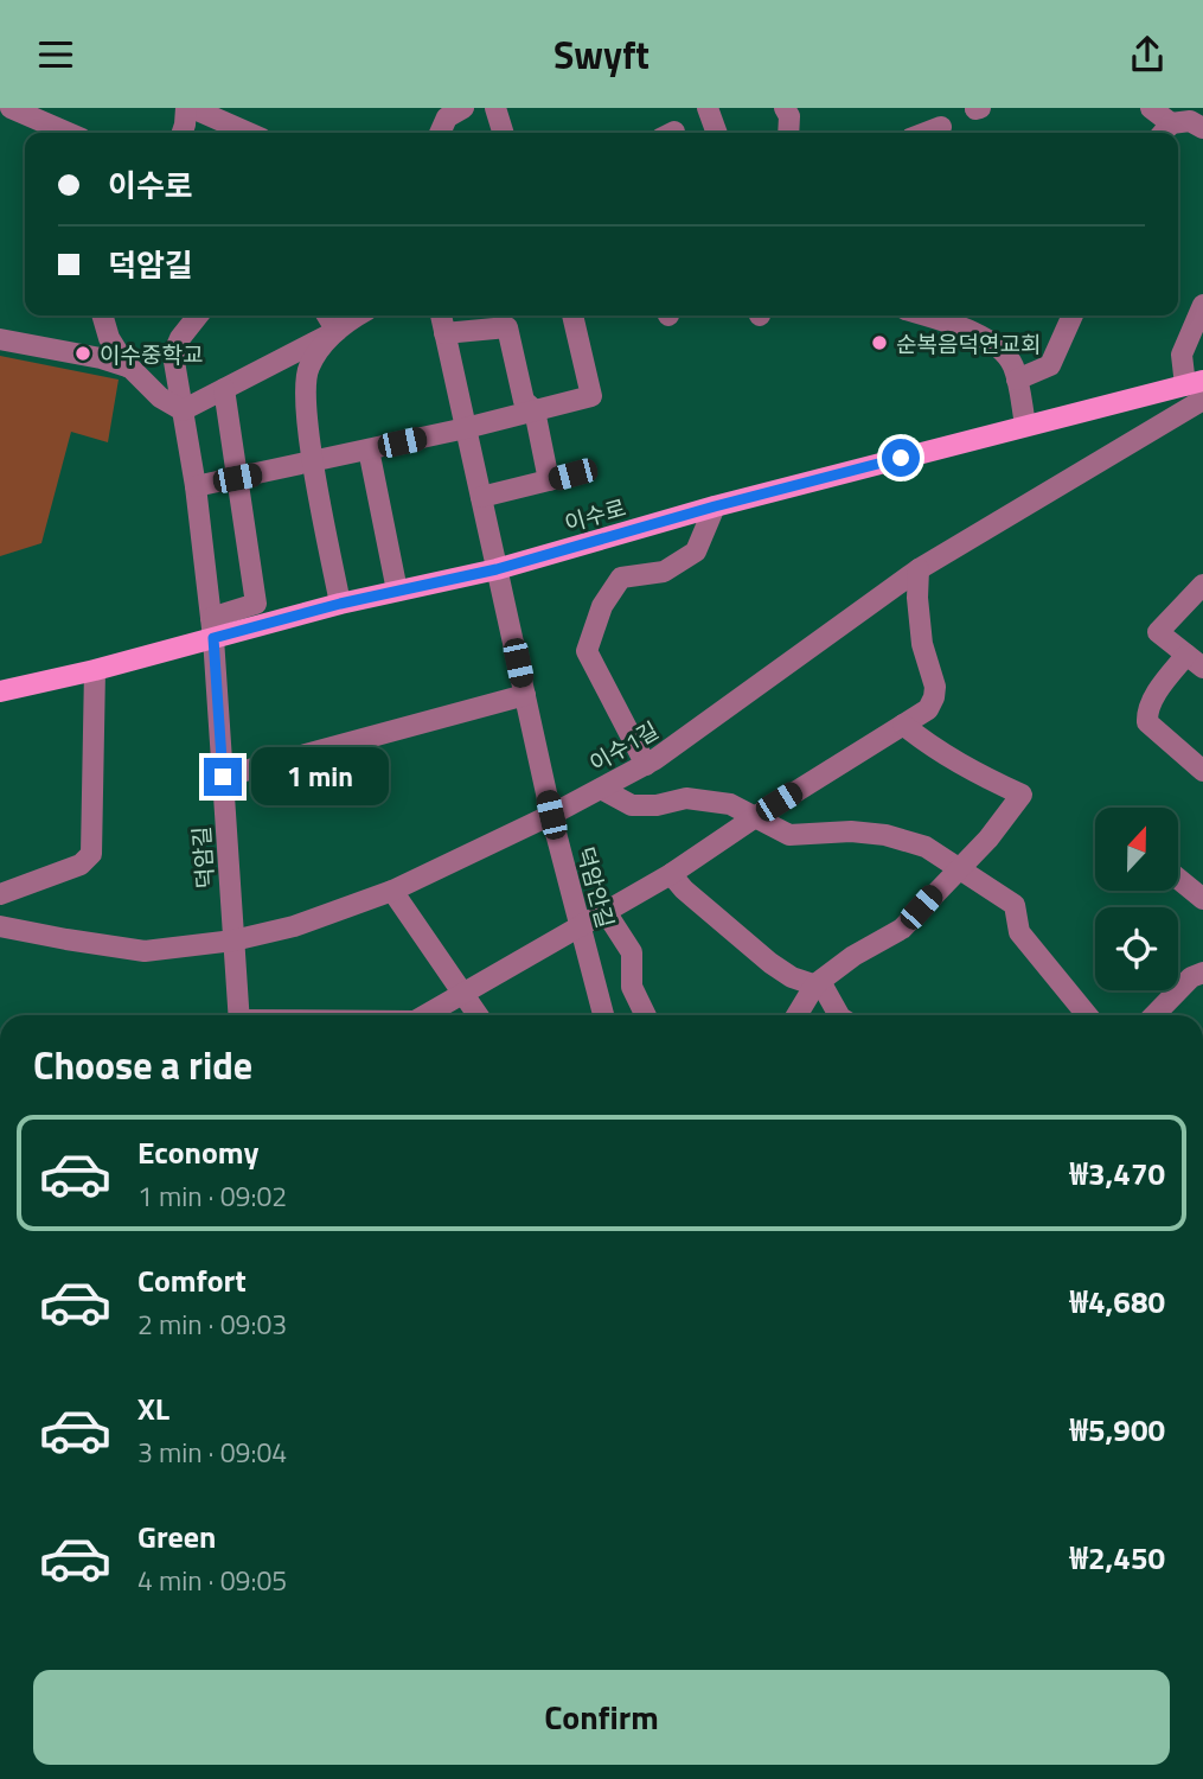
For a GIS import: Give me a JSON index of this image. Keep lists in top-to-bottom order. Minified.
{"streets":{"main road":["이수로"],"street":["이수1길","덕암길","덕암안길"]},"crossings":[["이수로","덕암길"],["이수로","덕암안길"],["이수1길","덕암길"],["이수1길","덕암안길"]],"places":["순복음덕연교회","이수중학교"],"north":"top","page":{"header":"Swyft","banner":["이수로","덕암길"],"bubble":"1 min","heading":"Choose a ride","list":[{"name":"Economy","note":"1 min · 09:02","value":"₩3,470"},{"name":"Comfort","note":"2 min · 09:03","value":"₩4,680"},{"name":"XL","note":"3 min · 09:04","value":"₩5,900"},{"name":"Green","note":"4 min · 09:05","value":"₩2,450"}],"buttons":"Confirm"}}
